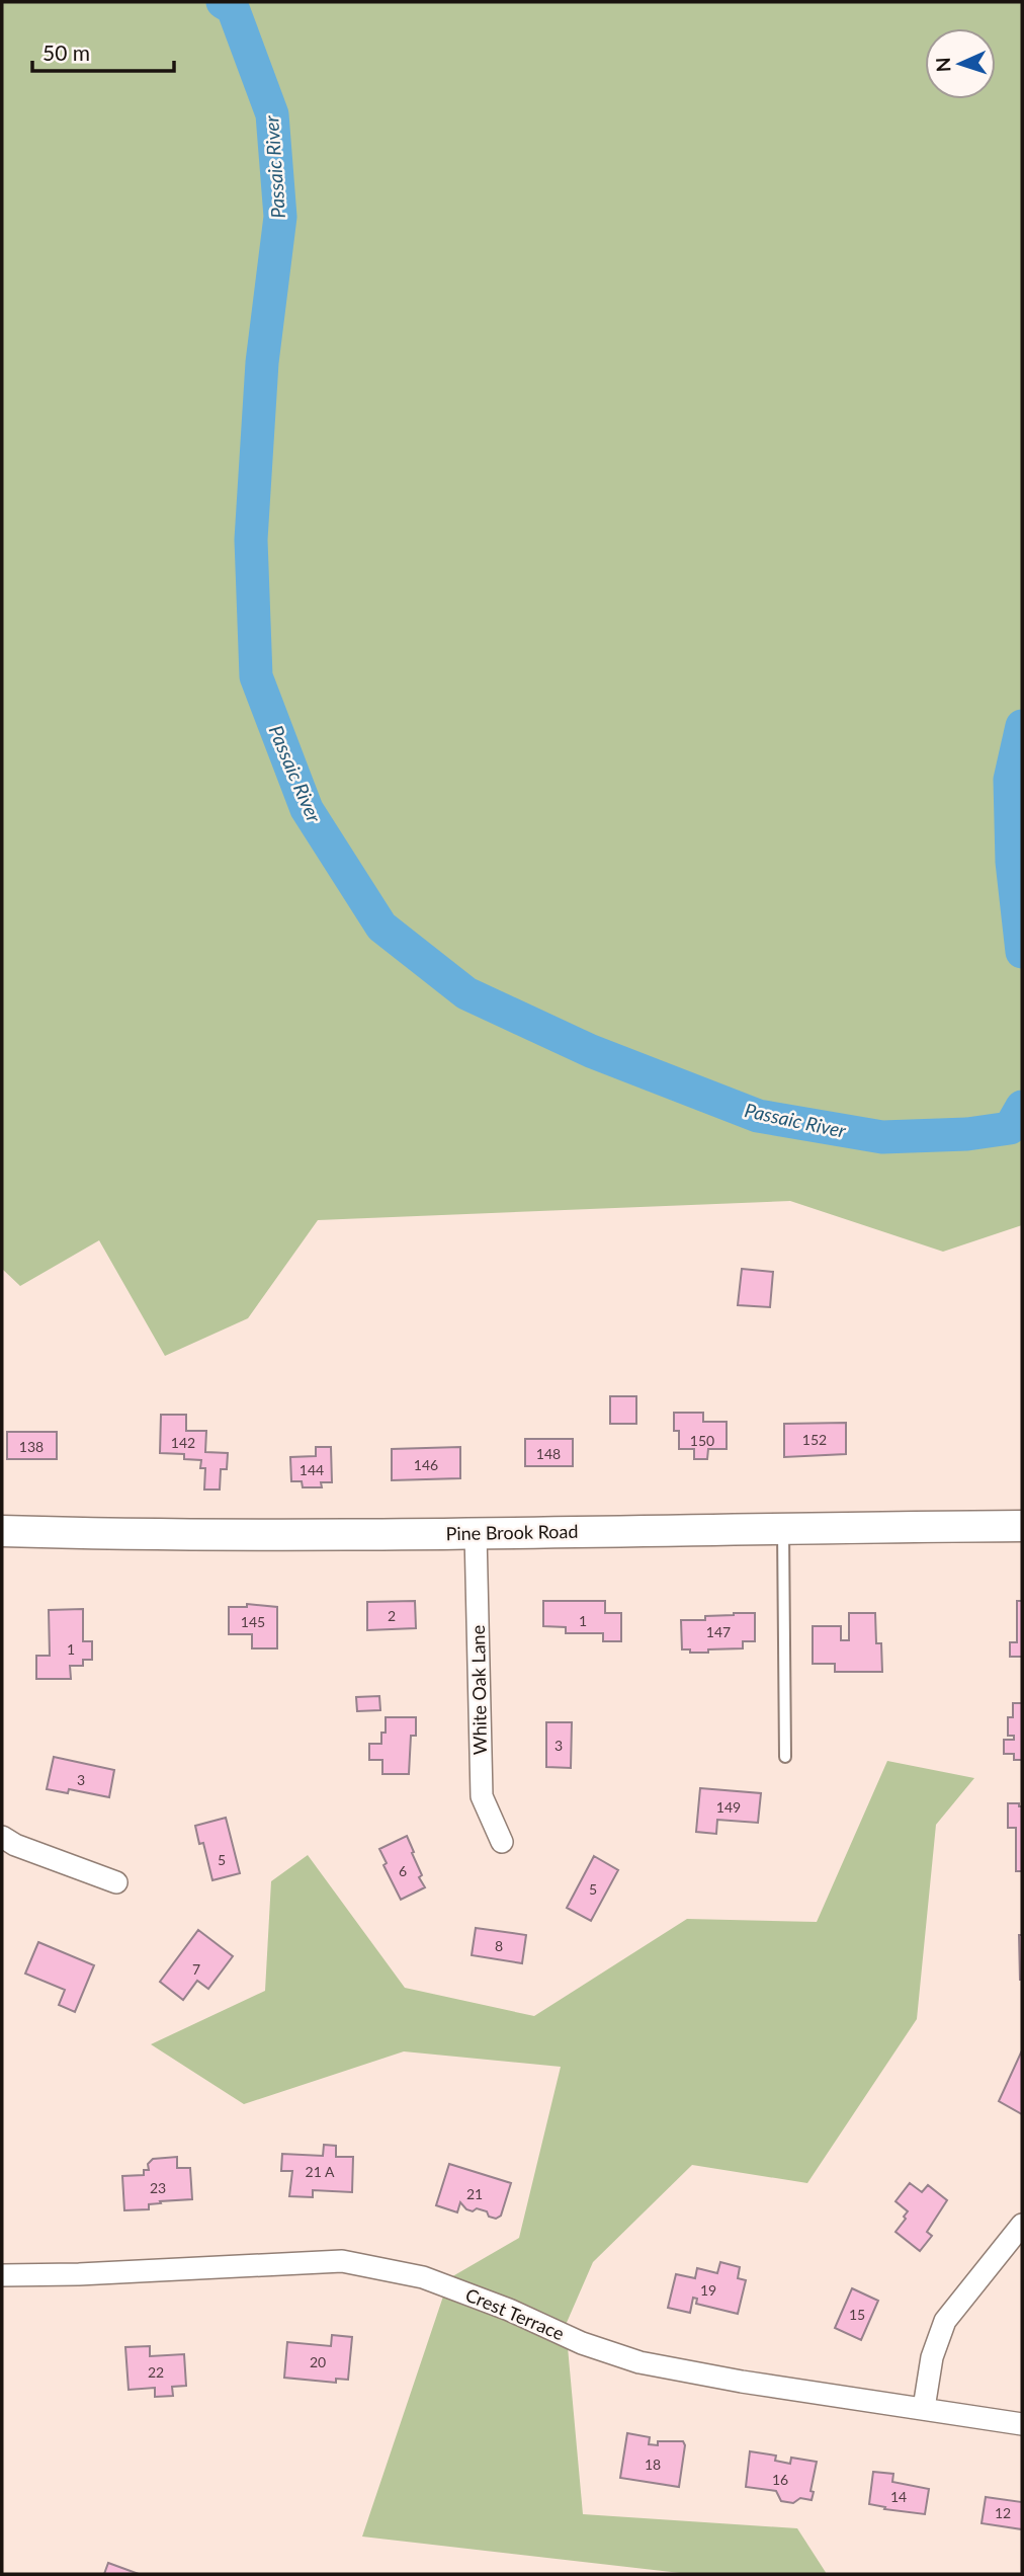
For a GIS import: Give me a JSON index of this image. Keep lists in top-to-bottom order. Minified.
{"streets":{"street":["Pine Brook Road","White Oak Lane","Crest Terrace"]},"crossings":[["Pine Brook Road","White Oak Lane"]],"water":["Passaic River"],"house_numbers":["152","150","142","138","148","146","144","2","1","145","147","1","3","3","149","5","6","5","8","7","21 A","23","21","19","15","20","22","18","16","14","12"],"scale_bar":"50 m","north":"left"}
